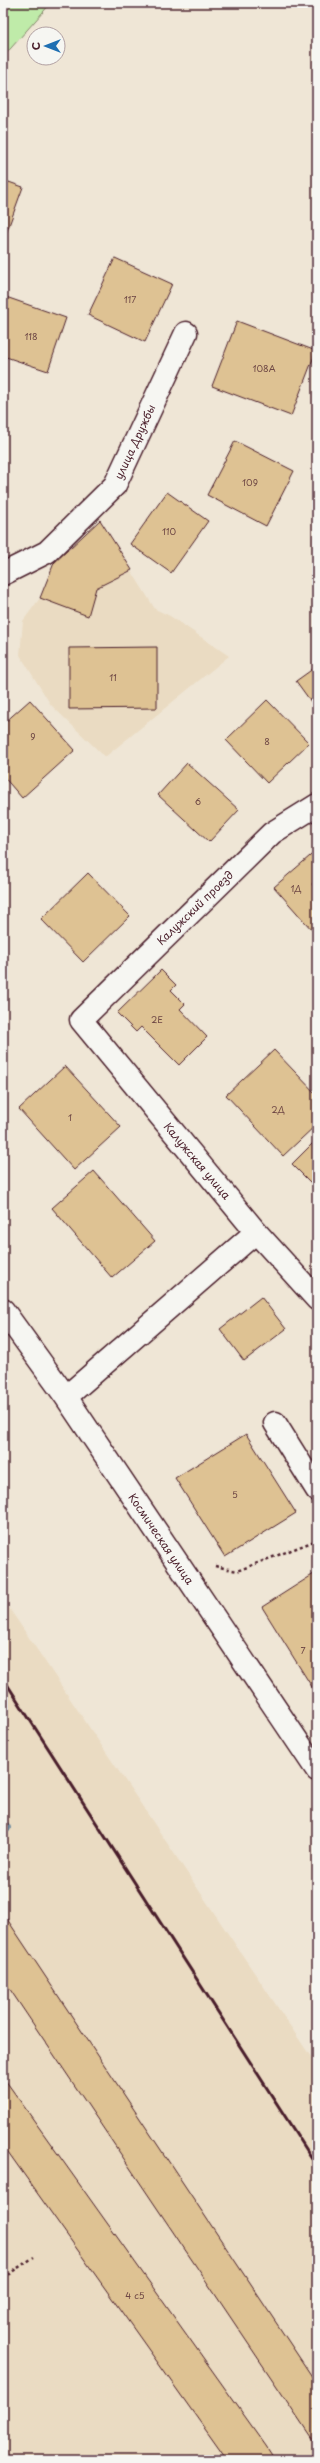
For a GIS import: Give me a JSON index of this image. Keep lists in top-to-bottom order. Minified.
{"streets":{"street":["улица Дружбы","Калужский проезд","Калужская улица","Космическая улица"]},"crossings":[["Калужский проезд","Калужская улица"]],"house_numbers":["117","118","108А","109","110","11","9","8","6","1Д","2Е","2Д","1","5","7","4 с5"],"north":"left"}
